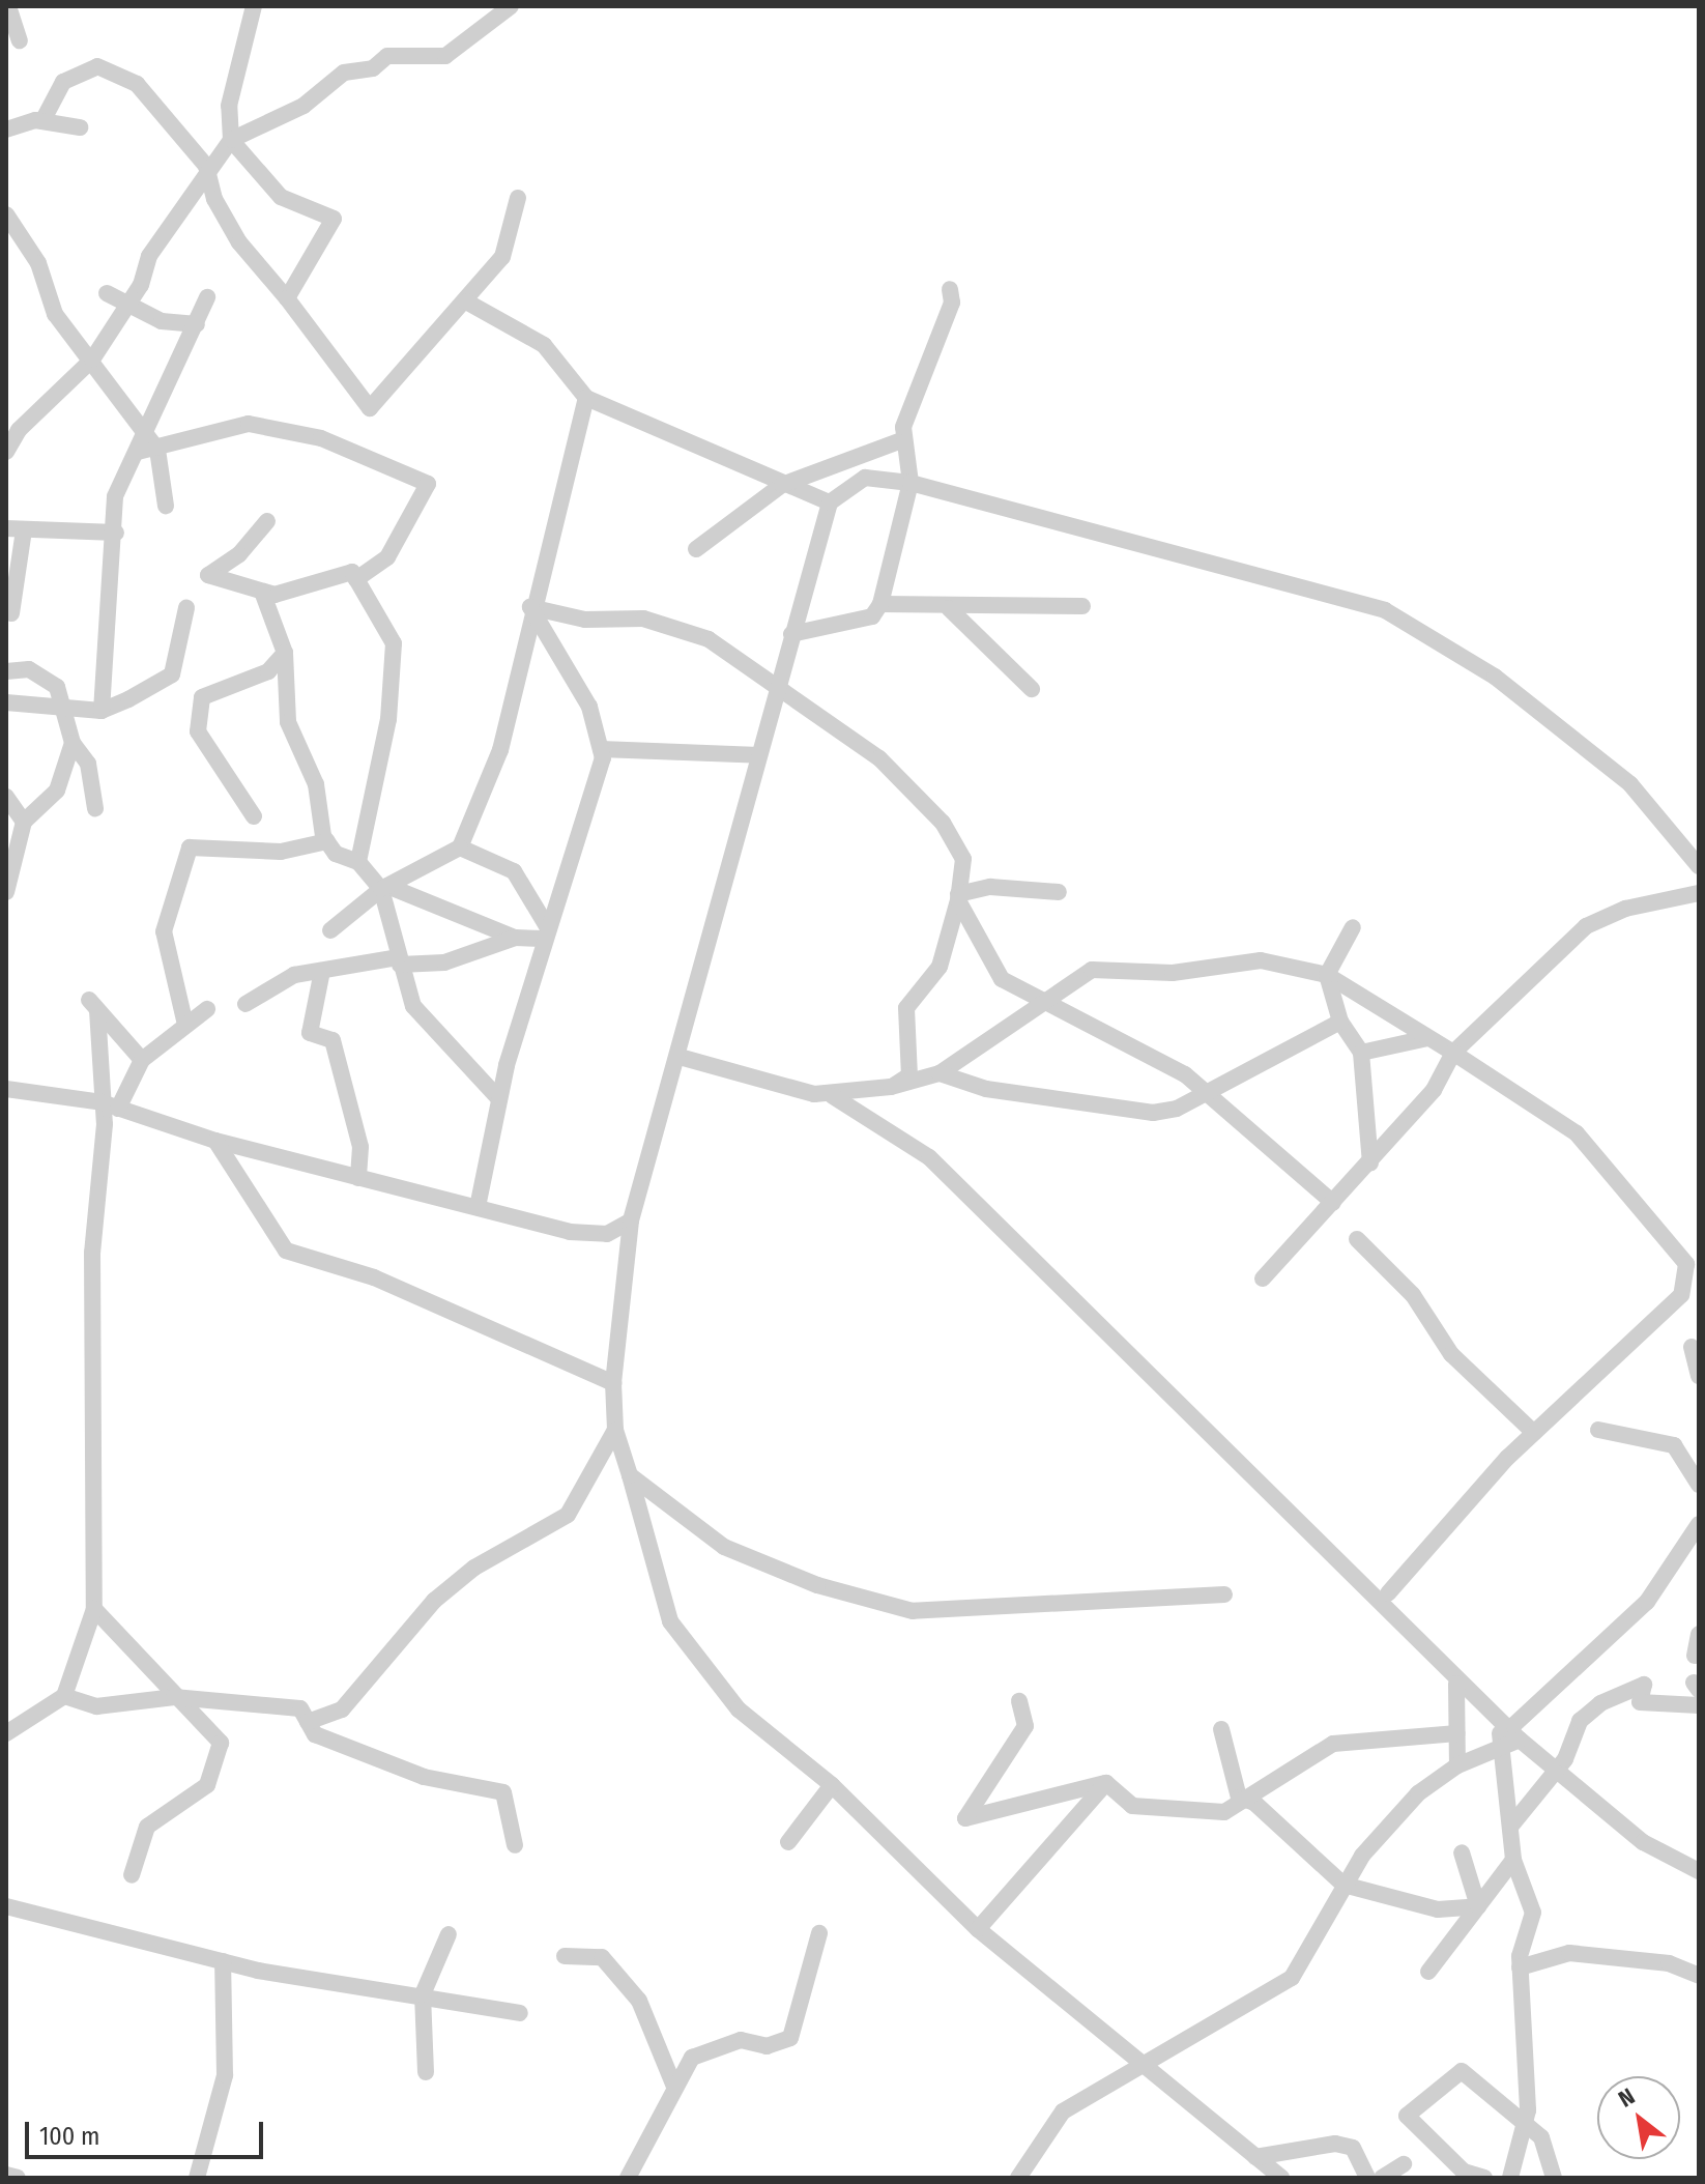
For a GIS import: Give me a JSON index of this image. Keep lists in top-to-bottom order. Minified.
{"scale_bar":"100 m","north":"top left"}
